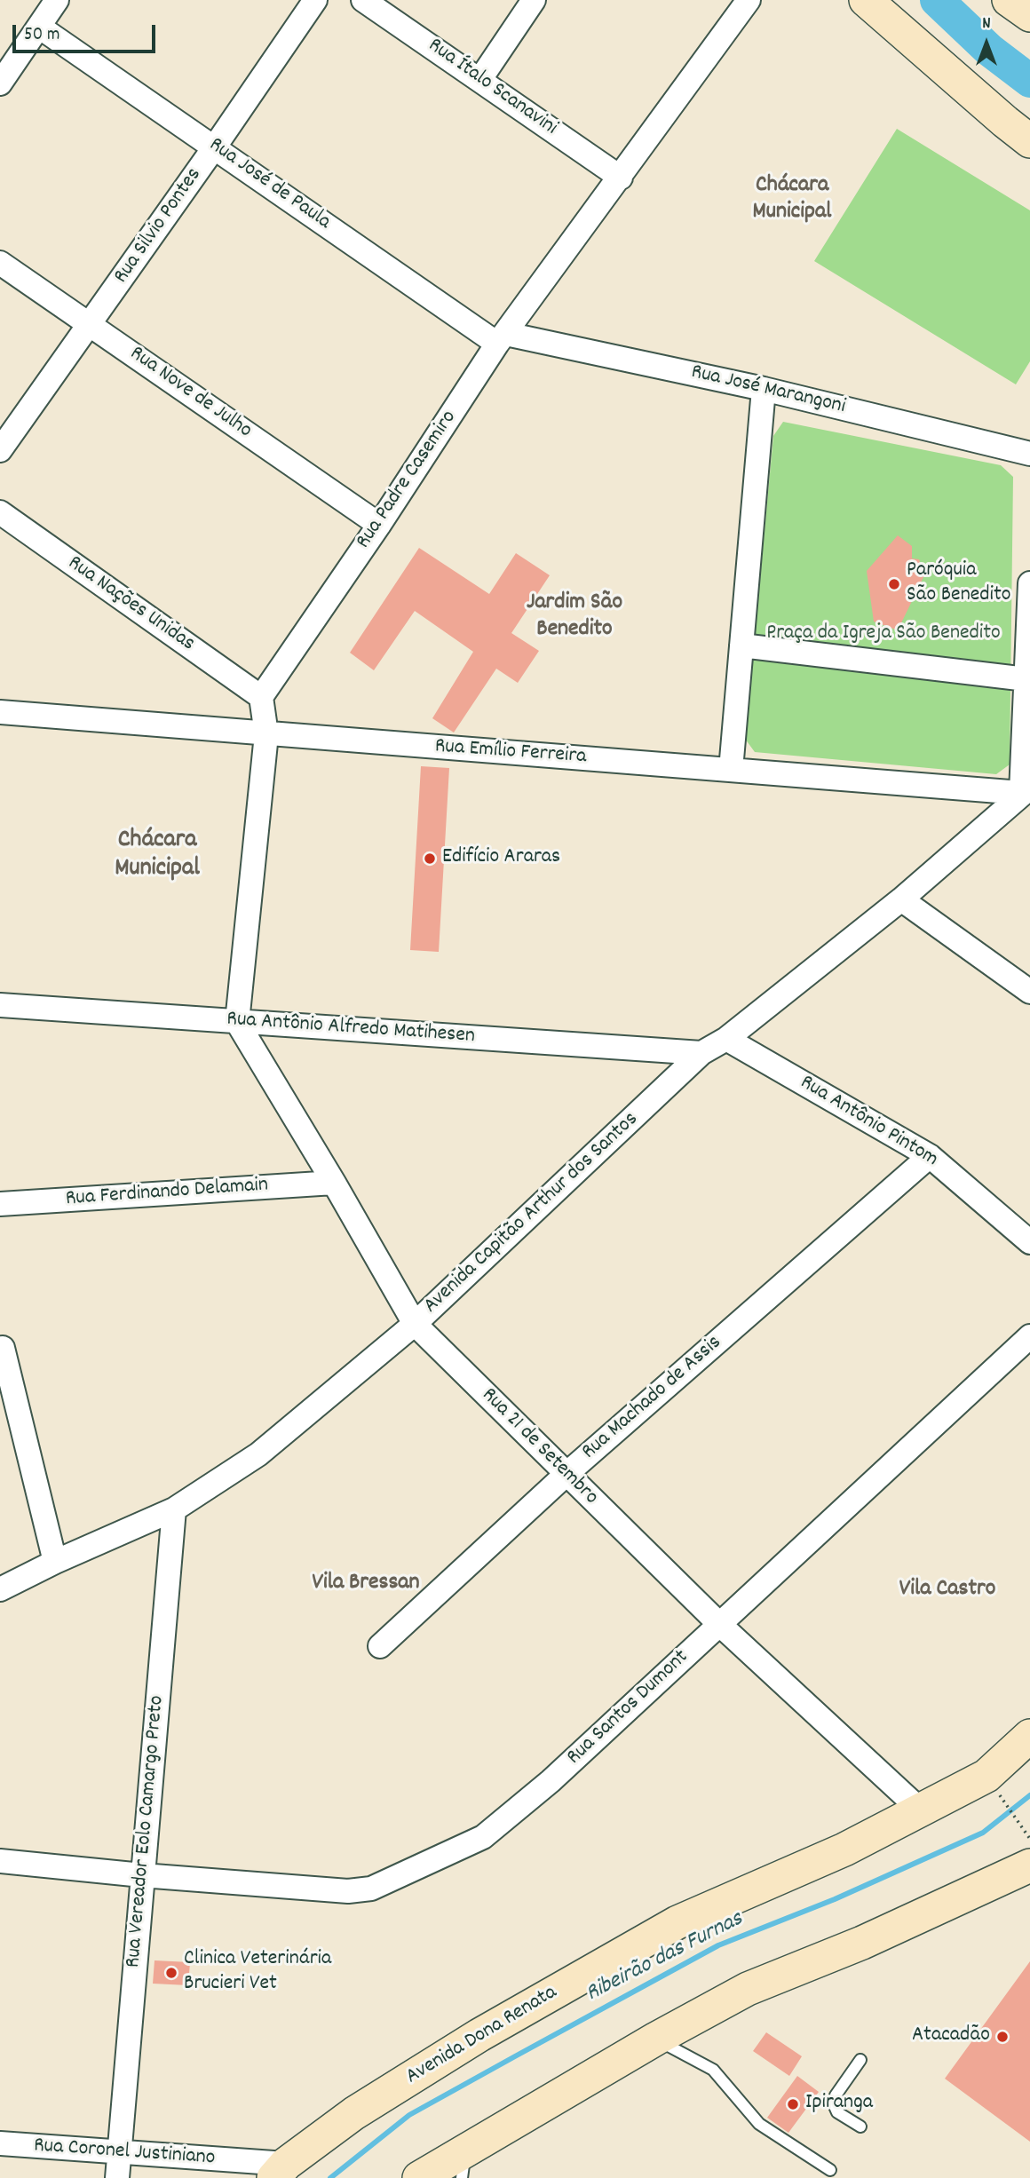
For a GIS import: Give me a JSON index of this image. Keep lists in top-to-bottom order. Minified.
{"streets":{"main road":["Avenida Dona Renata"],"street":["Rua Ítalo Scanavini","Rua José de Paula","Rua Silvio Pontes","Rua José Marangoni","Rua Nove de Julho","Rua Padre Casemiro","Rua Nações Unidas","Rua Emílio Ferreira","Rua Antônio Alfredo Matihesen","Rua Antônio Pintom","Rua Ferdinando Delamain","Avenida Capitão Arthur dos Santos","Rua Machado de Assis","Rua 21 de Setembro","Rua Santos Dumont","Rua Vereador Eolo Camargo Preto","Rua Coronel Justiniano"]},"crossings":[["Rua Ítalo Scanavini","Rua Padre Casemiro"],["Rua José de Paula","Rua Silvio Pontes"],["Rua José de Paula","Rua José Marangoni"],["Rua José de Paula","Rua Padre Casemiro"],["Rua Silvio Pontes","Rua Nove de Julho"],["Rua José Marangoni","Rua Padre Casemiro"],["Rua Nove de Julho","Rua Padre Casemiro"],["Rua Padre Casemiro","Rua Nações Unidas"],["Rua Emílio Ferreira","Avenida Capitão Arthur dos Santos"],["Rua Antônio Alfredo Matihesen","Avenida Capitão Arthur dos Santos"],["Rua Antônio Alfredo Matihesen","Rua 21 de Setembro"],["Rua Antônio Pintom","Avenida Capitão Arthur dos Santos"],["Rua Antônio Pintom","Rua Machado de Assis"],["Rua Ferdinando Delamain","Rua 21 de Setembro"],["Avenida Capitão Arthur dos Santos","Rua 21 de Setembro"],["Avenida Capitão Arthur dos Santos","Rua Vereador Eolo Camargo Preto"],["Rua Machado de Assis","Rua 21 de Setembro"],["Rua 21 de Setembro","Rua Santos Dumont"],["Rua 21 de Setembro","Avenida Dona Renata"],["Rua Santos Dumont","Rua Vereador Eolo Camargo Preto"],["Rua Vereador Eolo Camargo Preto","Rua Coronel Justiniano"],["Avenida Dona Renata","Rua Coronel Justiniano"]],"districts":["Chácara Municipal","Jardim São Benedito","Chácara Municipal","Vila Bressan","Vila Castro"],"water":["Ribeirão das Furnas"],"parks":["Praça da Igreja São Benedito"],"places":["Paróquia São Benedito","Edifício Araras","Clinica Veterinária Brucieri Vet","Atacadão","Ipiranga"],"scale_bar":"50 m","north":"top"}
